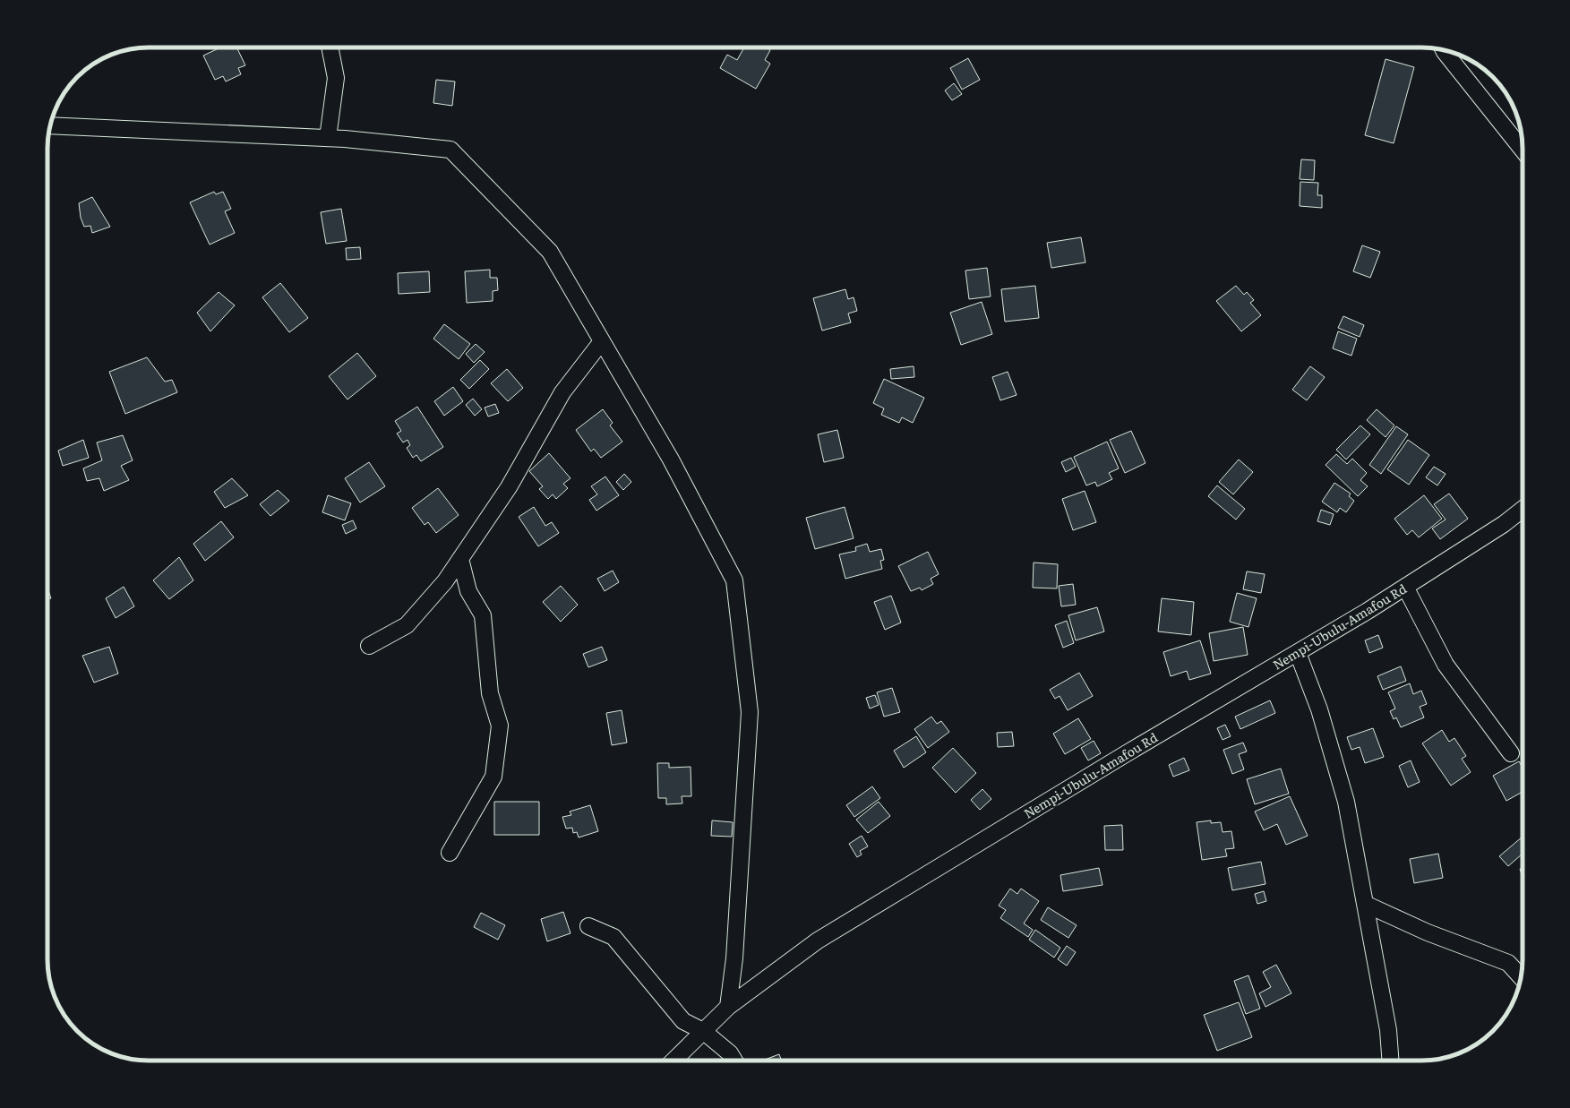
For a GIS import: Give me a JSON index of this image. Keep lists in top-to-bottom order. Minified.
{"streets":{"street":["Nempi-Ubulu-Amafou Rd"]}}
